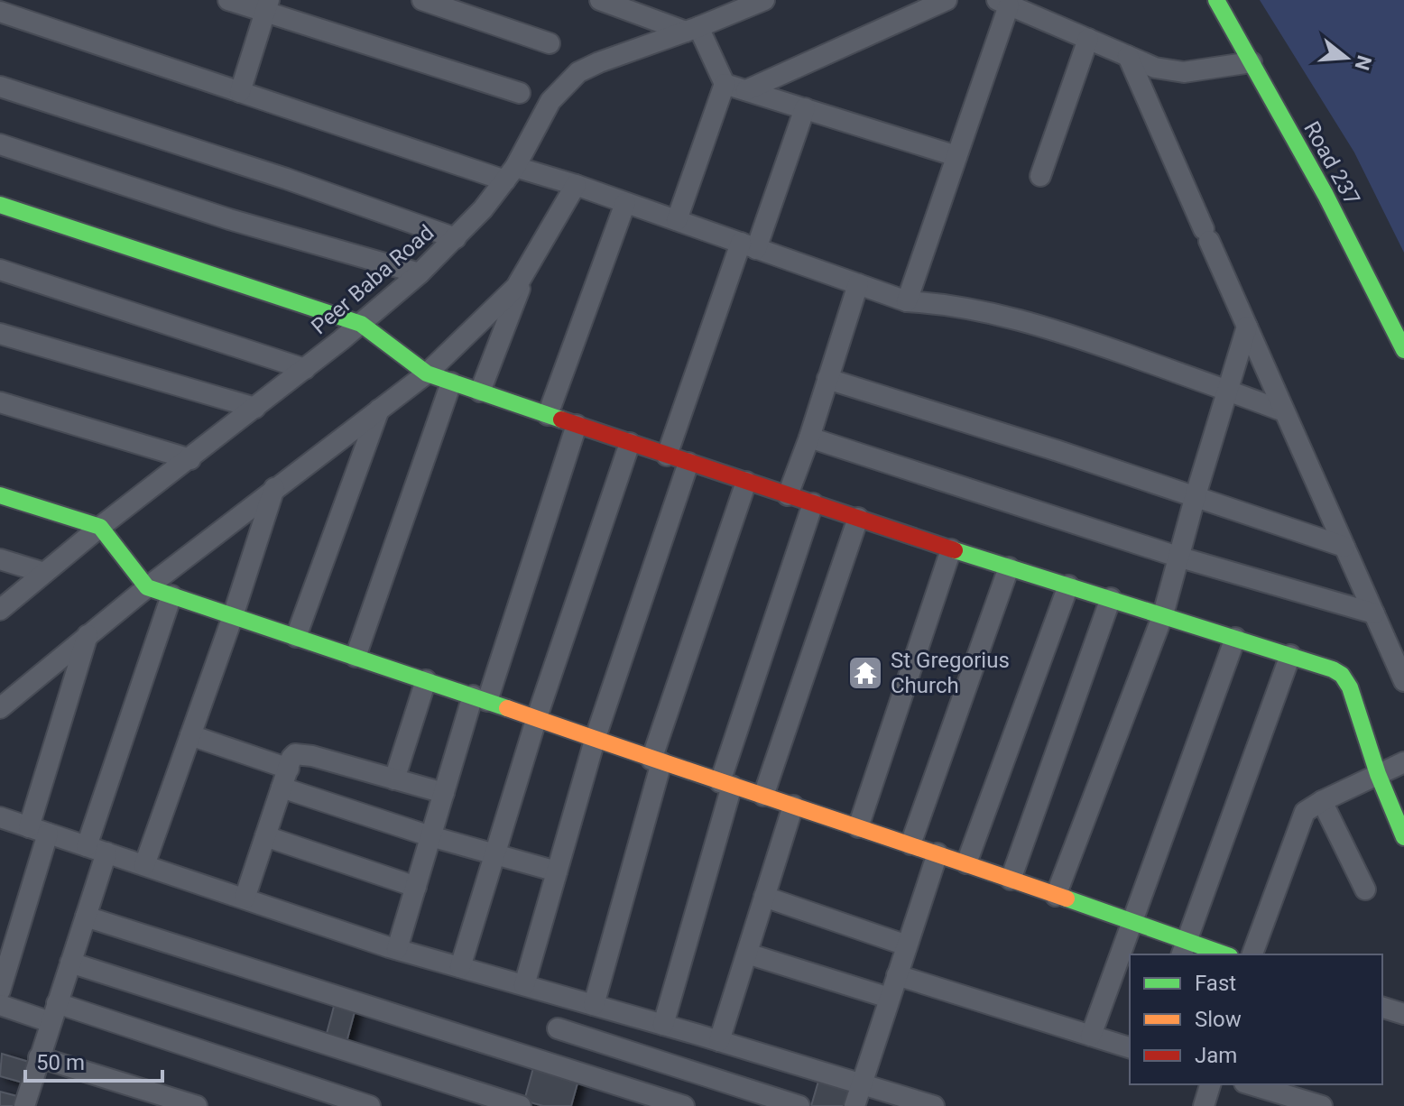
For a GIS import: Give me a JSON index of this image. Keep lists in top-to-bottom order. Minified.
{"streets":{"street":["Road 237","Peer Baba Road"]},"places":{"temple":["St Gregorius Church"]},"legend":["Fast","Slow","Jam"],"scale_bar":"50 m","north":"right"}
